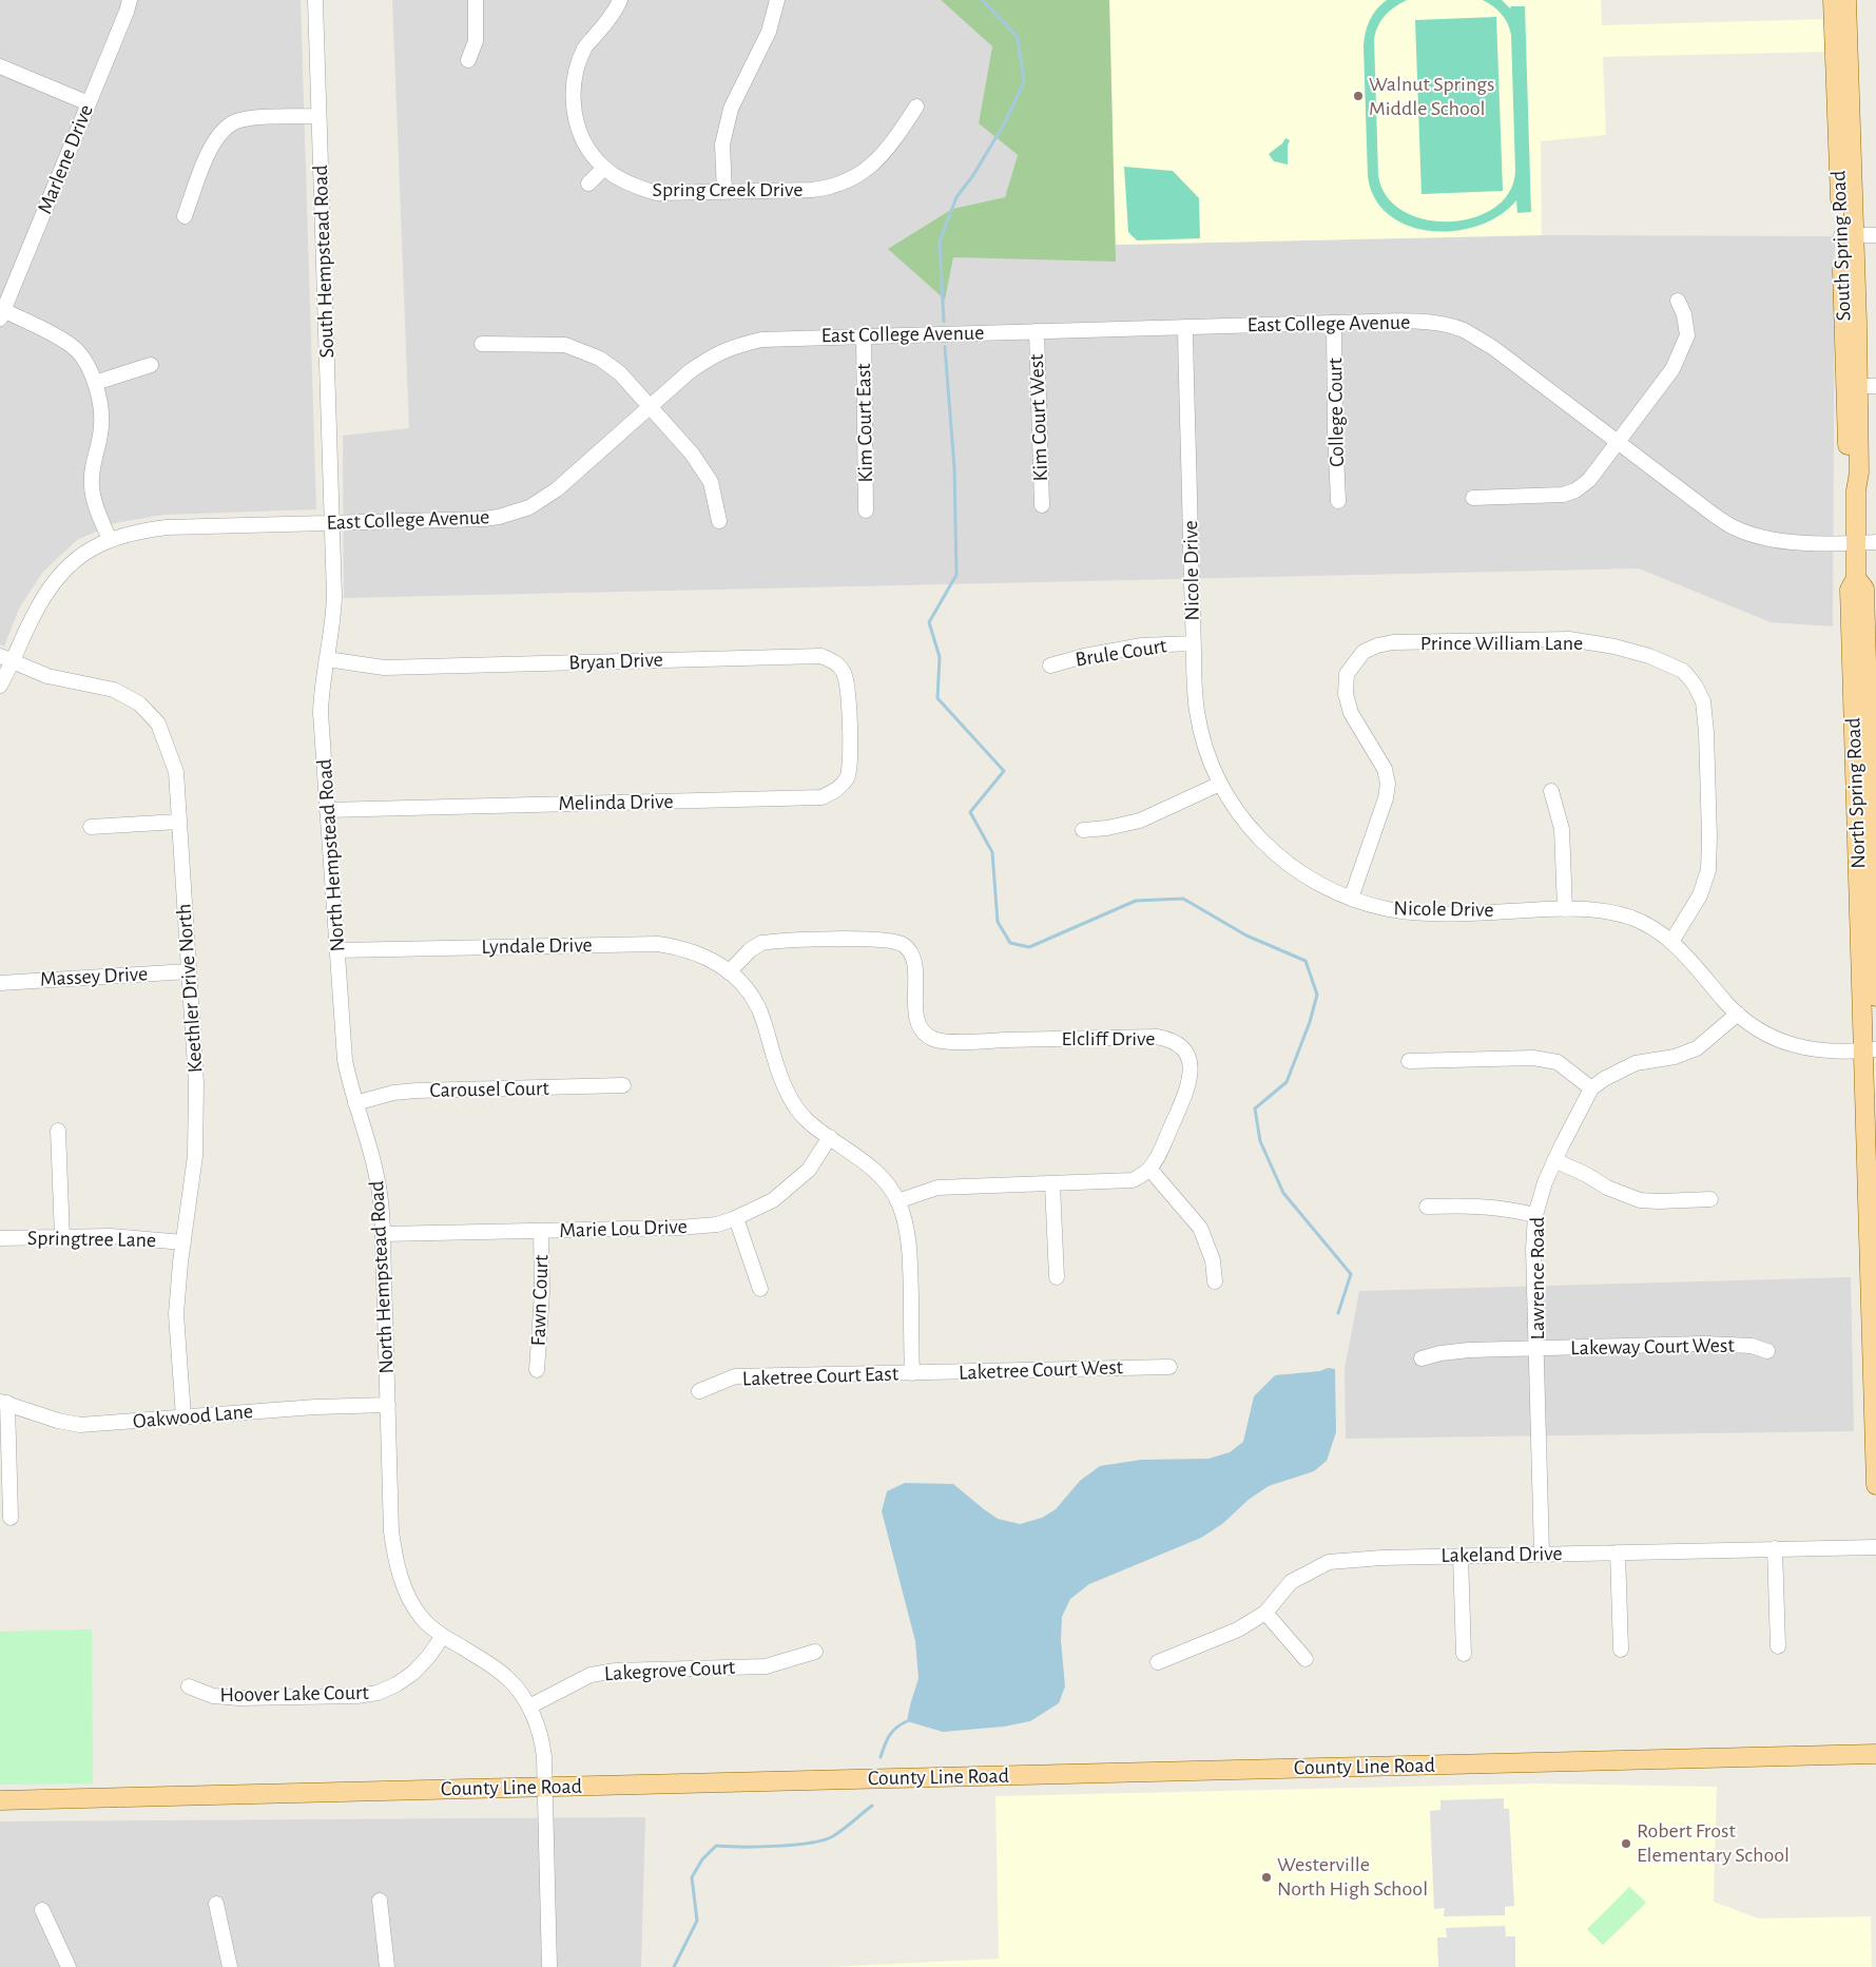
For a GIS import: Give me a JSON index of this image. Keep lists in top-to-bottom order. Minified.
{"streets":{"main road":["South Spring Road","North Spring Road","County Line Road"],"street":["Marlene Drive","Spring Creek Drive","South Hempstead Road","East College Avenue","College Court","Kim Court West","Kim Court East","Nicole Drive","Prince William Lane","Brule Court","Bryan Drive","Melinda Drive","North Hempstead Road","Lyndale Drive","Massey Drive","Keethler Drive North","Elcliff Drive","Carousel Court","Marie Lou Drive","Springtree Lane","Lawrence Road","Fawn Court","Lakeway Court West","Laketree Court West","Laketree Court East","Oakwood Lane","Lakeland Drive","Lakegrove Court","Hoover Lake Court"]},"crossings":[["South Spring Road","East College Avenue"],["South Spring Road","North Spring Road"],["South Hempstead Road","East College Avenue"],["South Hempstead Road","North Hempstead Road"],["East College Avenue","College Court"],["East College Avenue","Kim Court West"],["East College Avenue","Kim Court East"],["East College Avenue","Nicole Drive"],["East College Avenue","North Spring Road"],["East College Avenue","North Hempstead Road"],["East College Avenue","Keethler Drive North"],["Nicole Drive","Prince William Lane"],["Nicole Drive","Brule Court"],["Nicole Drive","North Spring Road"],["Bryan Drive","Melinda Drive"],["Bryan Drive","North Hempstead Road"],["Melinda Drive","North Hempstead Road"],["North Hempstead Road","Lyndale Drive"],["North Hempstead Road","Carousel Court"],["North Hempstead Road","Marie Lou Drive"],["North Hempstead Road","Oakwood Lane"],["North Hempstead Road","Lakegrove Court"],["North Hempstead Road","Hoover Lake Court"],["North Hempstead Road","County Line Road"],["Lyndale Drive","Elcliff Drive"],["Lyndale Drive","Marie Lou Drive"],["Lyndale Drive","Laketree Court West"],["Lyndale Drive","Laketree Court East"],["Massey Drive","Keethler Drive North"],["Keethler Drive North","Springtree Lane"],["Keethler Drive North","Oakwood Lane"],["Marie Lou Drive","Fawn Court"],["Lawrence Road","Lakeway Court West"],["Lawrence Road","Lakeland Drive"],["Laketree Court West","Laketree Court East"]],"places":["Walnut Springs Middle School","Robert Frost Elementary School","Westerville North High School"]}
